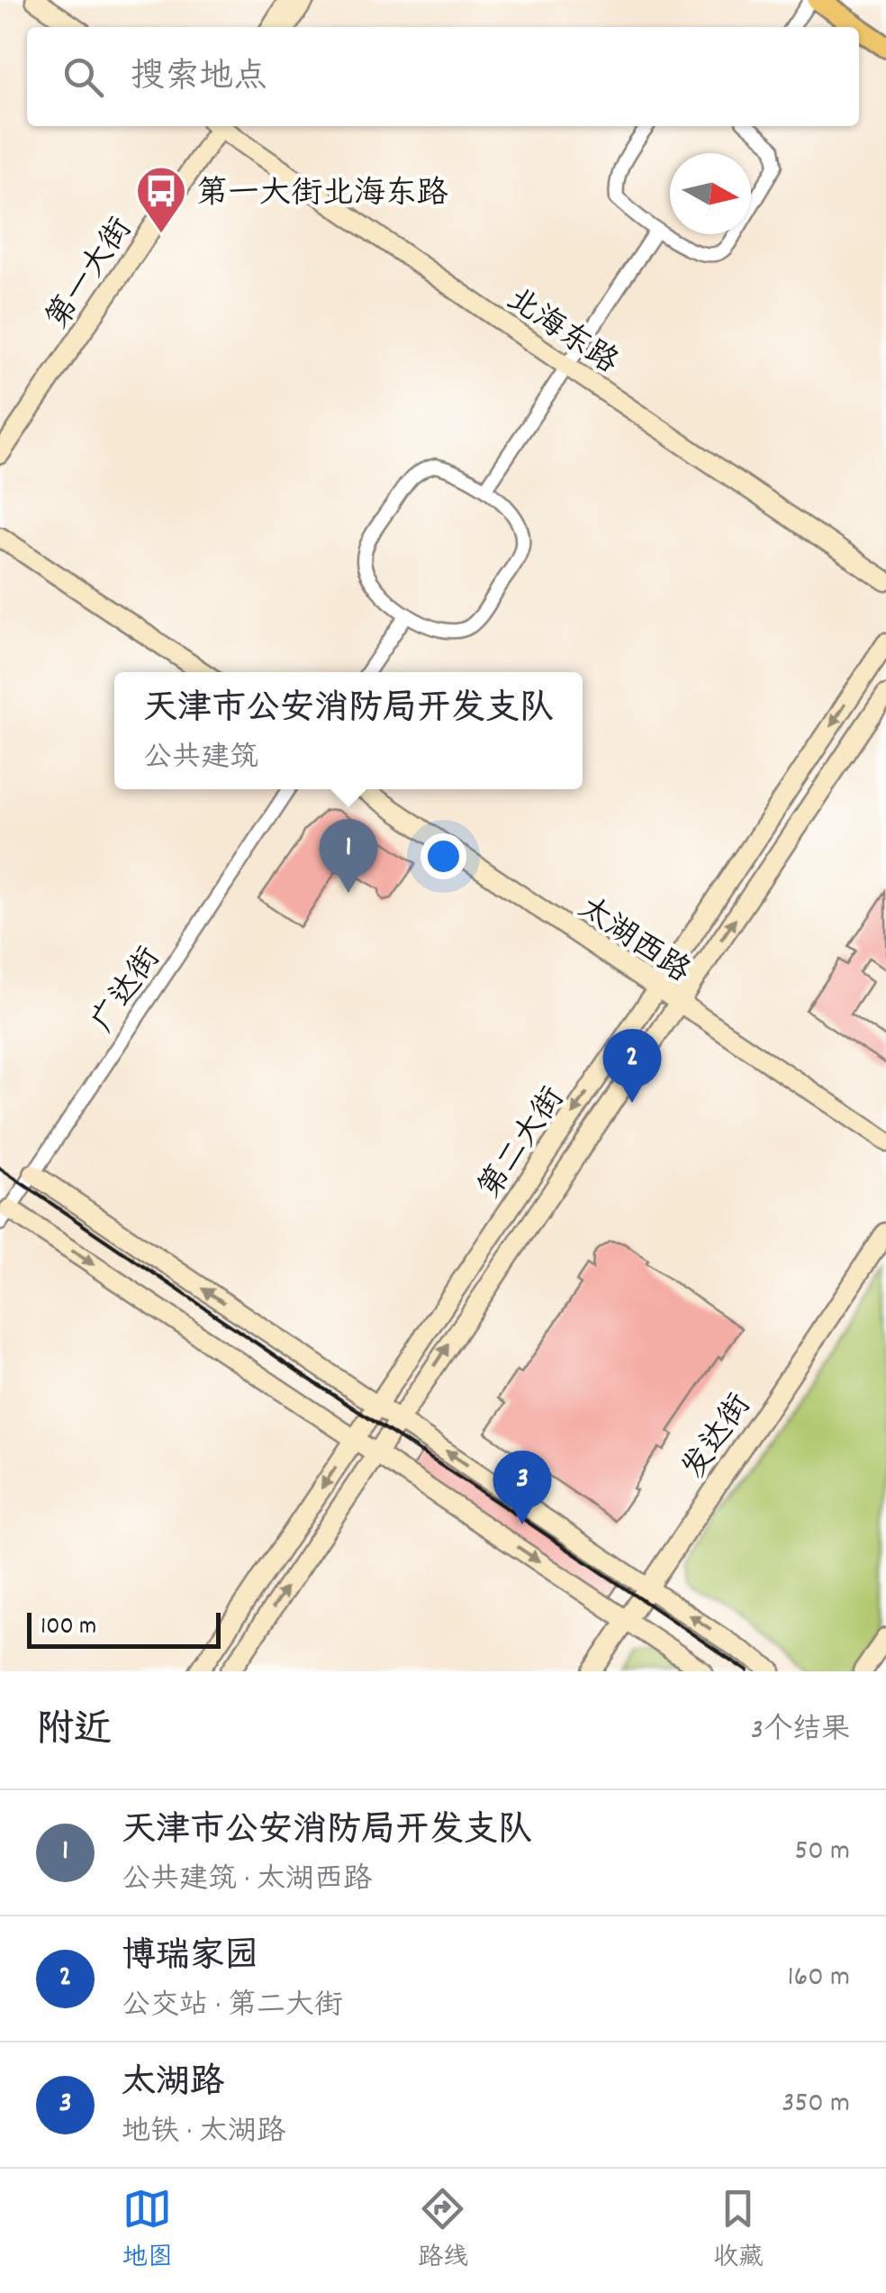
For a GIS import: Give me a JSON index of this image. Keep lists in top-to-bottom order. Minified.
{"streets":{"main road":["第一大街","北海东路","太湖西路","第二大街","发达街"],"street":["广达街"]},"crossings":[["太湖西路","第二大街"]],"places":{"bus stop":["第一大街北海东路"]},"scale_bar":"100 m","north":"right","page":{"search":"搜索地点","popup":["天津市公安消防局开发支队","公共建筑"],"pins":["1","2","3"],"scale":"100 m","heading":["附近","3个结果"],"list":[{"mark":"1","name":"天津市公安消防局开发支队","note":"公共建筑 · 太湖西路","value":"50 m"},{"mark":"2","name":"博瑞家园","note":"公交站 · 第二大街","value":"160 m"},{"mark":"3","name":"太湖路","note":"地铁 · 太湖路","value":"350 m"}],"nav":["地图","路线","收藏"]}}
